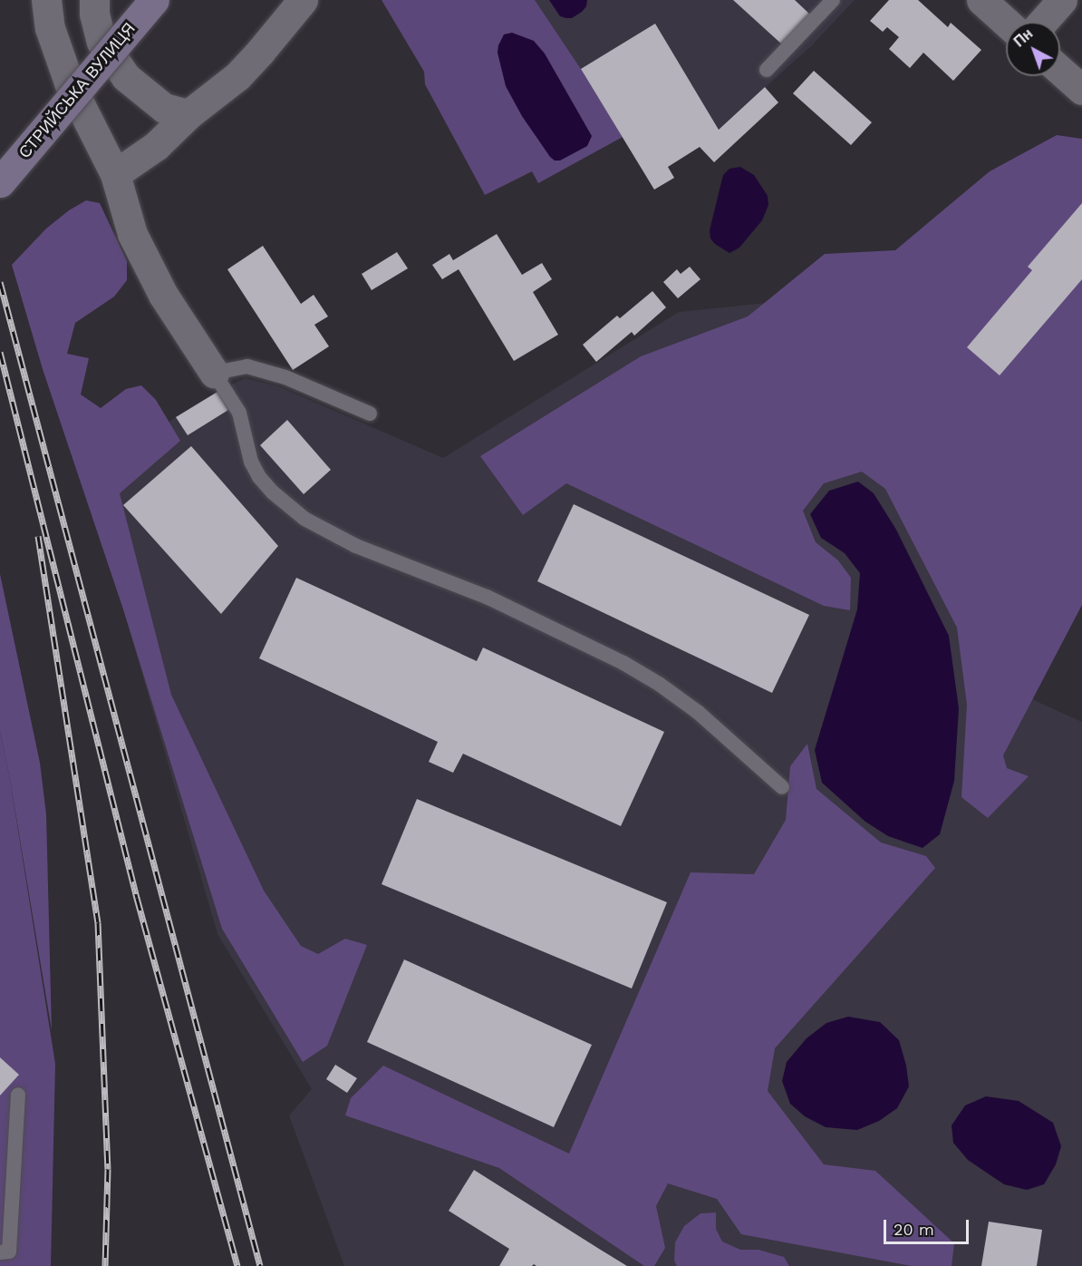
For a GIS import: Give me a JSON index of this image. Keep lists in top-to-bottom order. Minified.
{"streets":{"main road":["СТРИЙСЬКА ВУЛИЦЯ"]},"scale_bar":"20 m","north":"top left"}
